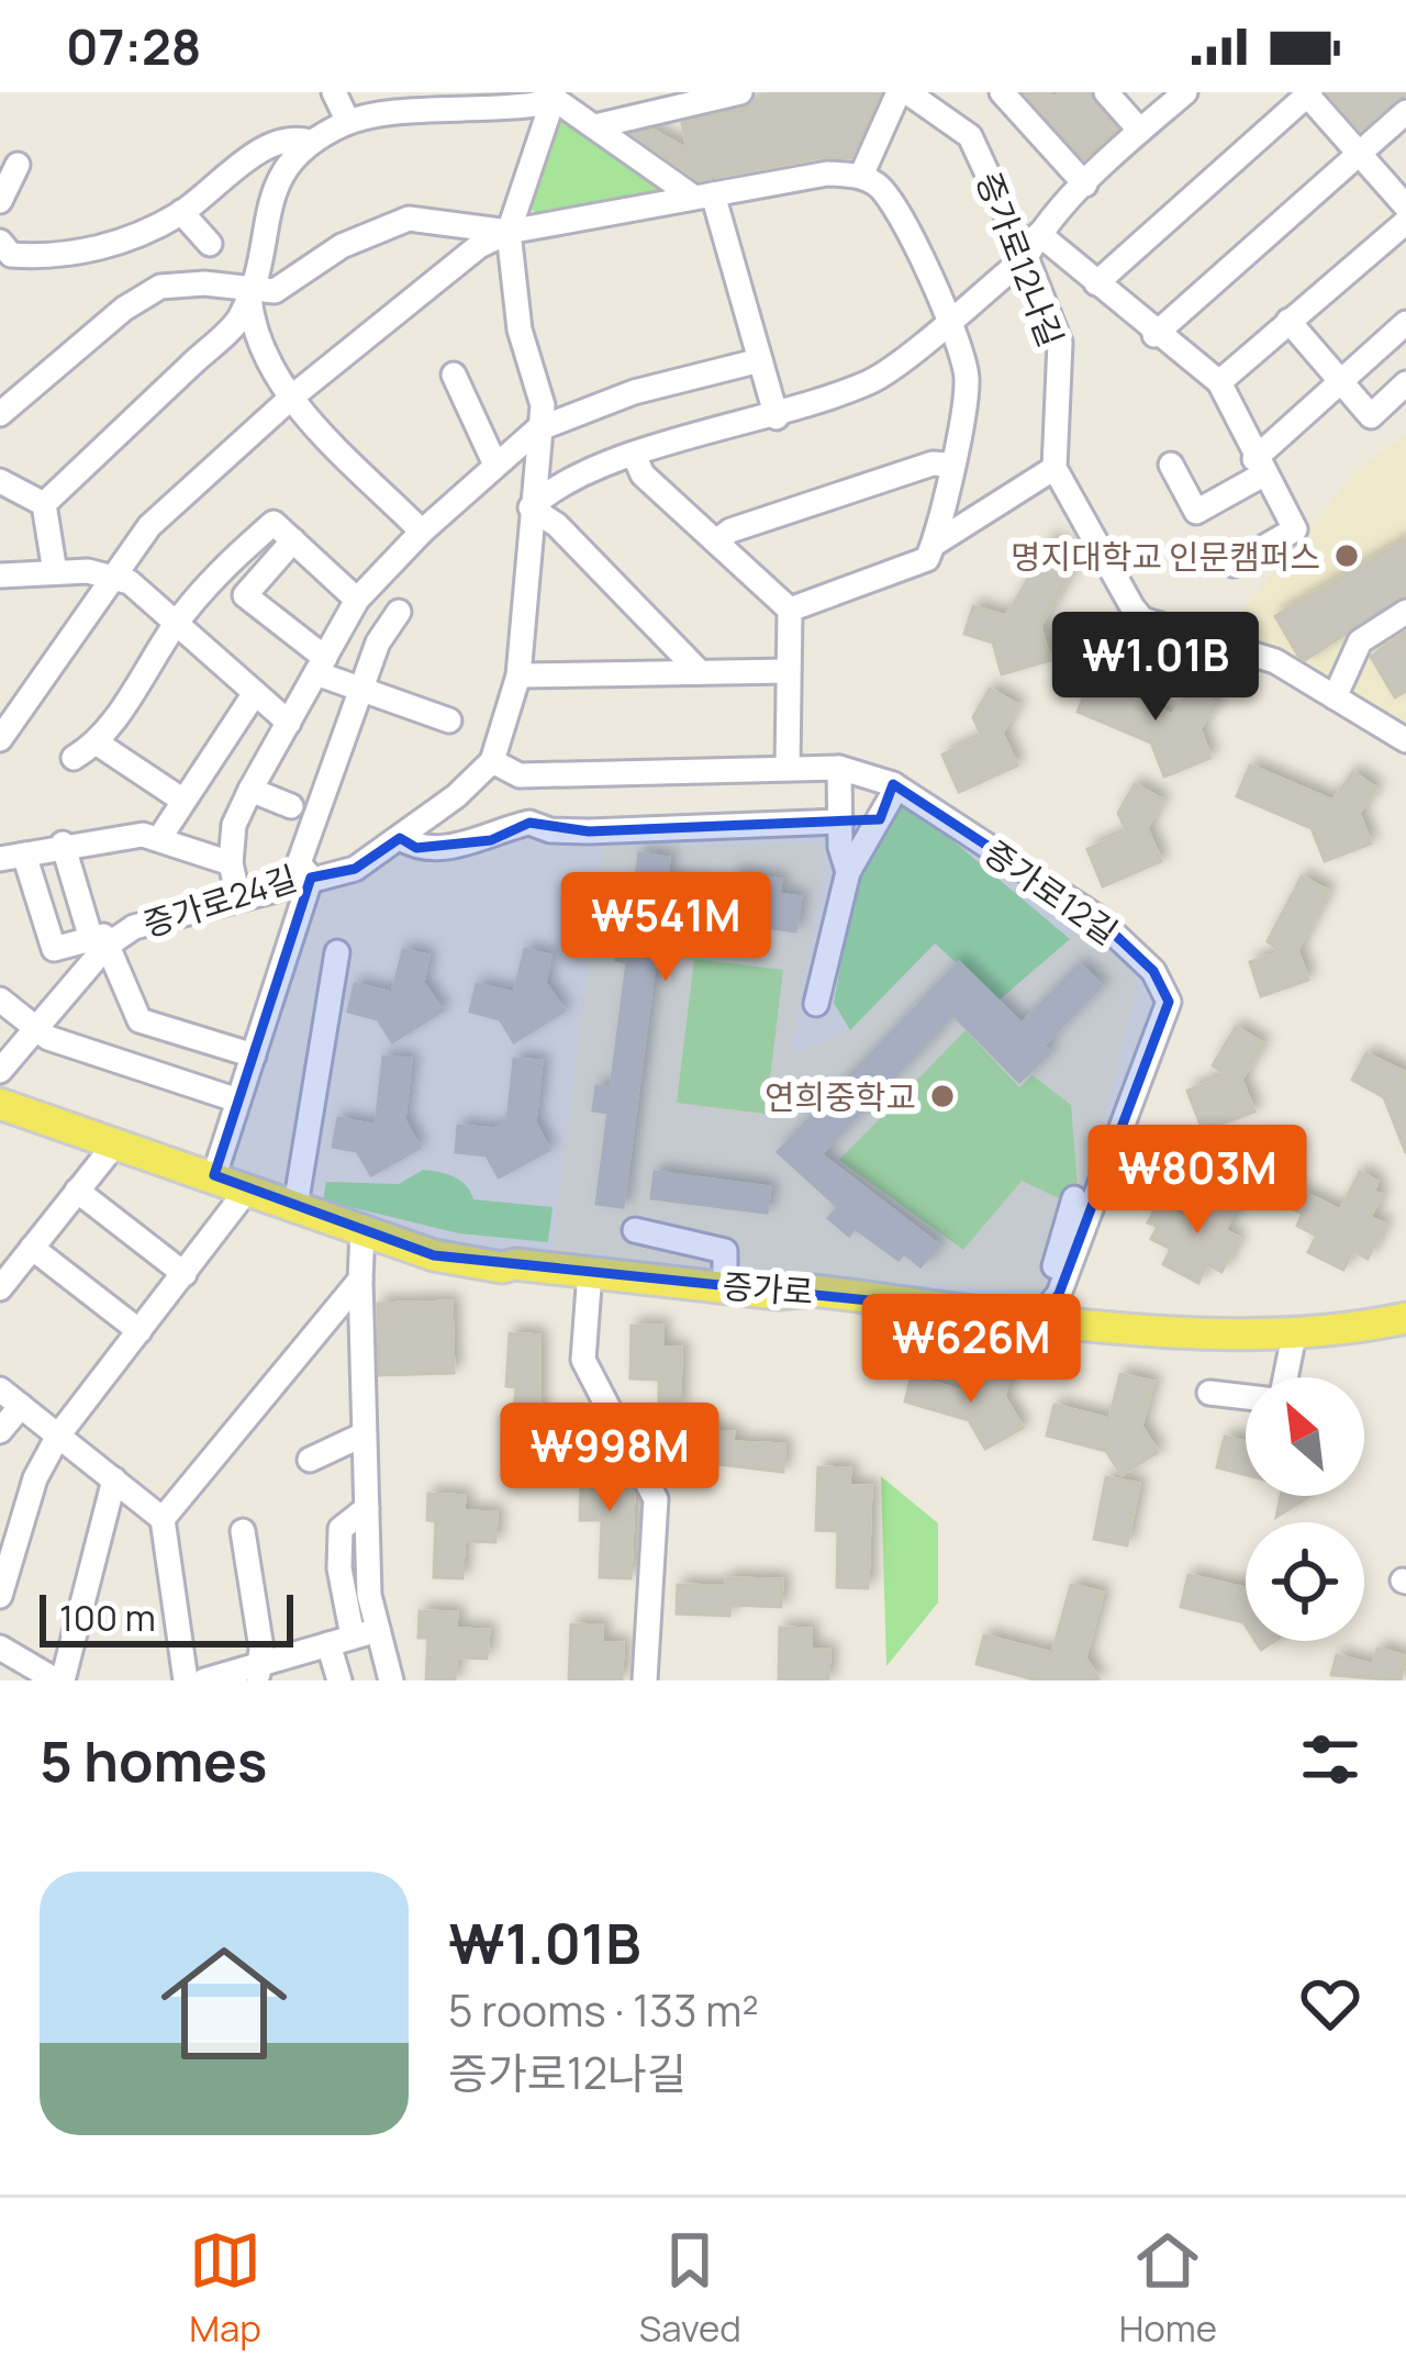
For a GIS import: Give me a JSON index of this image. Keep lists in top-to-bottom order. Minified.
{"streets":{"main road":["증가로"],"street":["증가로12나길","증가로12길","증가로24길"]},"crossings":[["증가로12길","증가로"]],"places":["명지대학교 인문캠퍼스","연희중학교"],"scale_bar":"100 m","north":"top left","page":{"status":"07:28","price":["₩1.01B","₩541M","₩803M","₩626M","₩998M"],"scale":"100 m","heading":"5 homes","list":[{"name":"₩1.01B","note":"5 rooms · 133 m² · 증가로12나길"}],"tabs":["Map","Saved","Home"]}}
